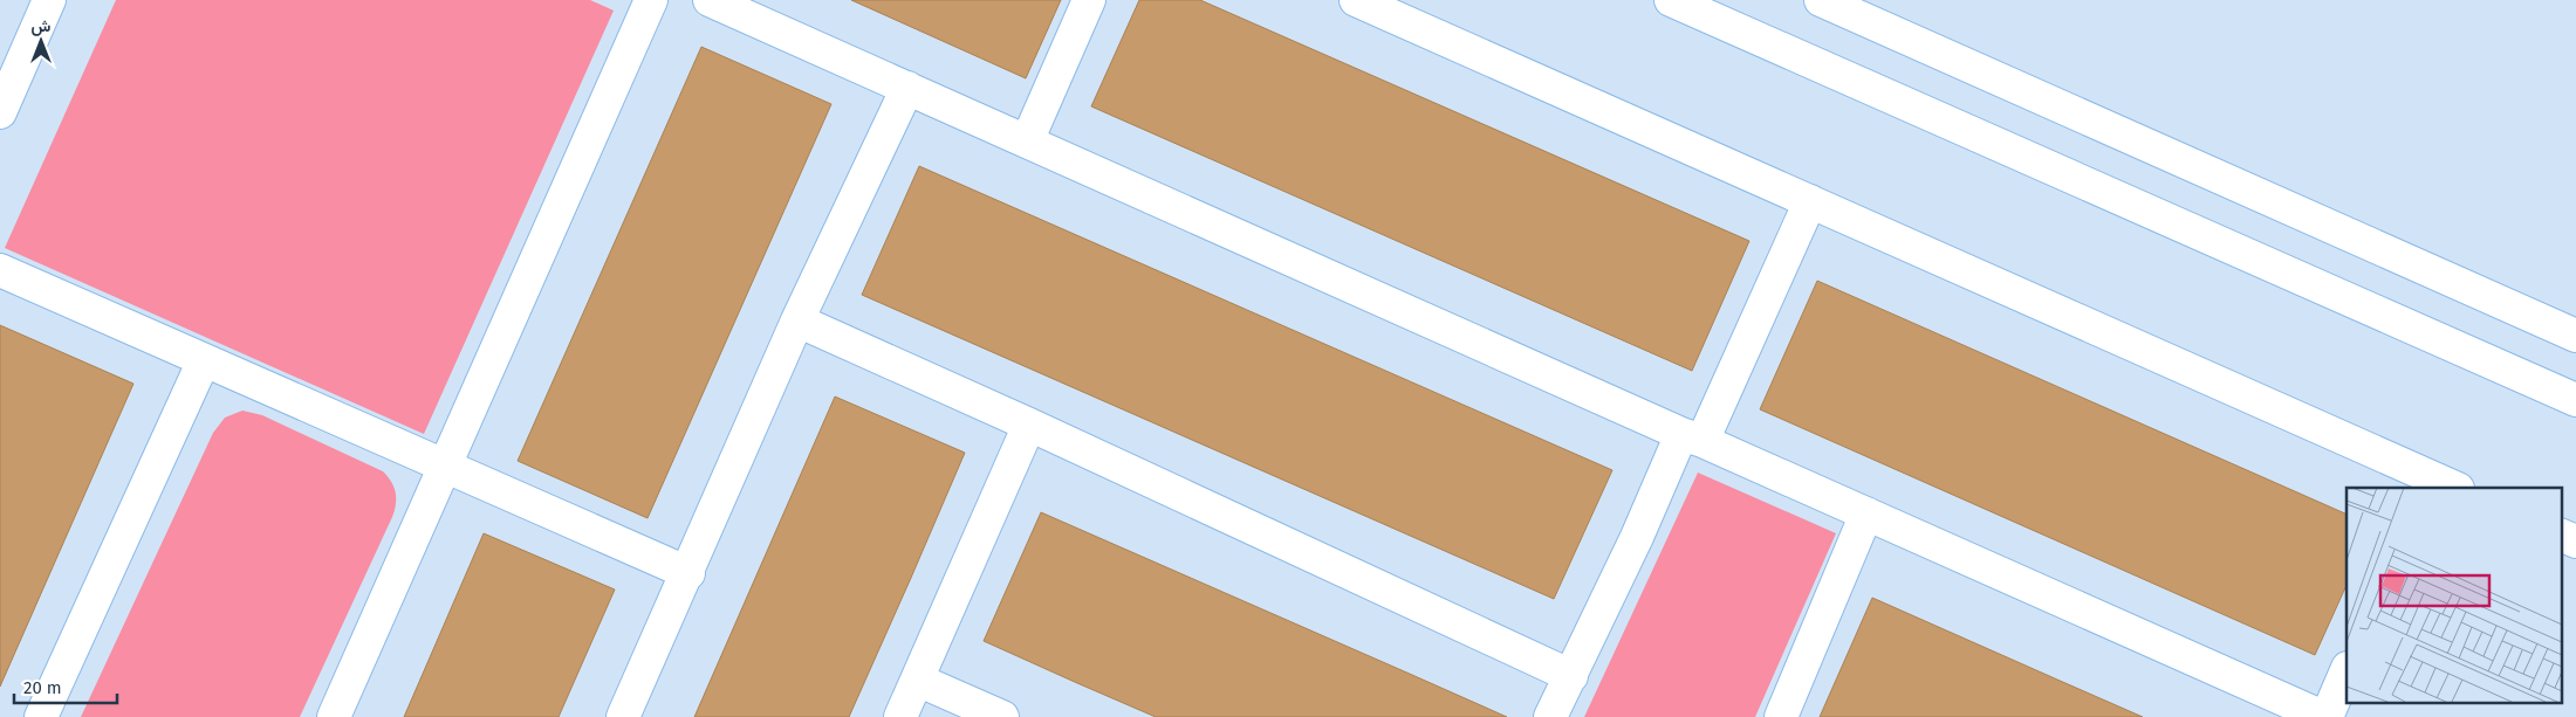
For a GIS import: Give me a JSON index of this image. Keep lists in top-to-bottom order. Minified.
{"scale_bar":"20 m","north":"top"}
